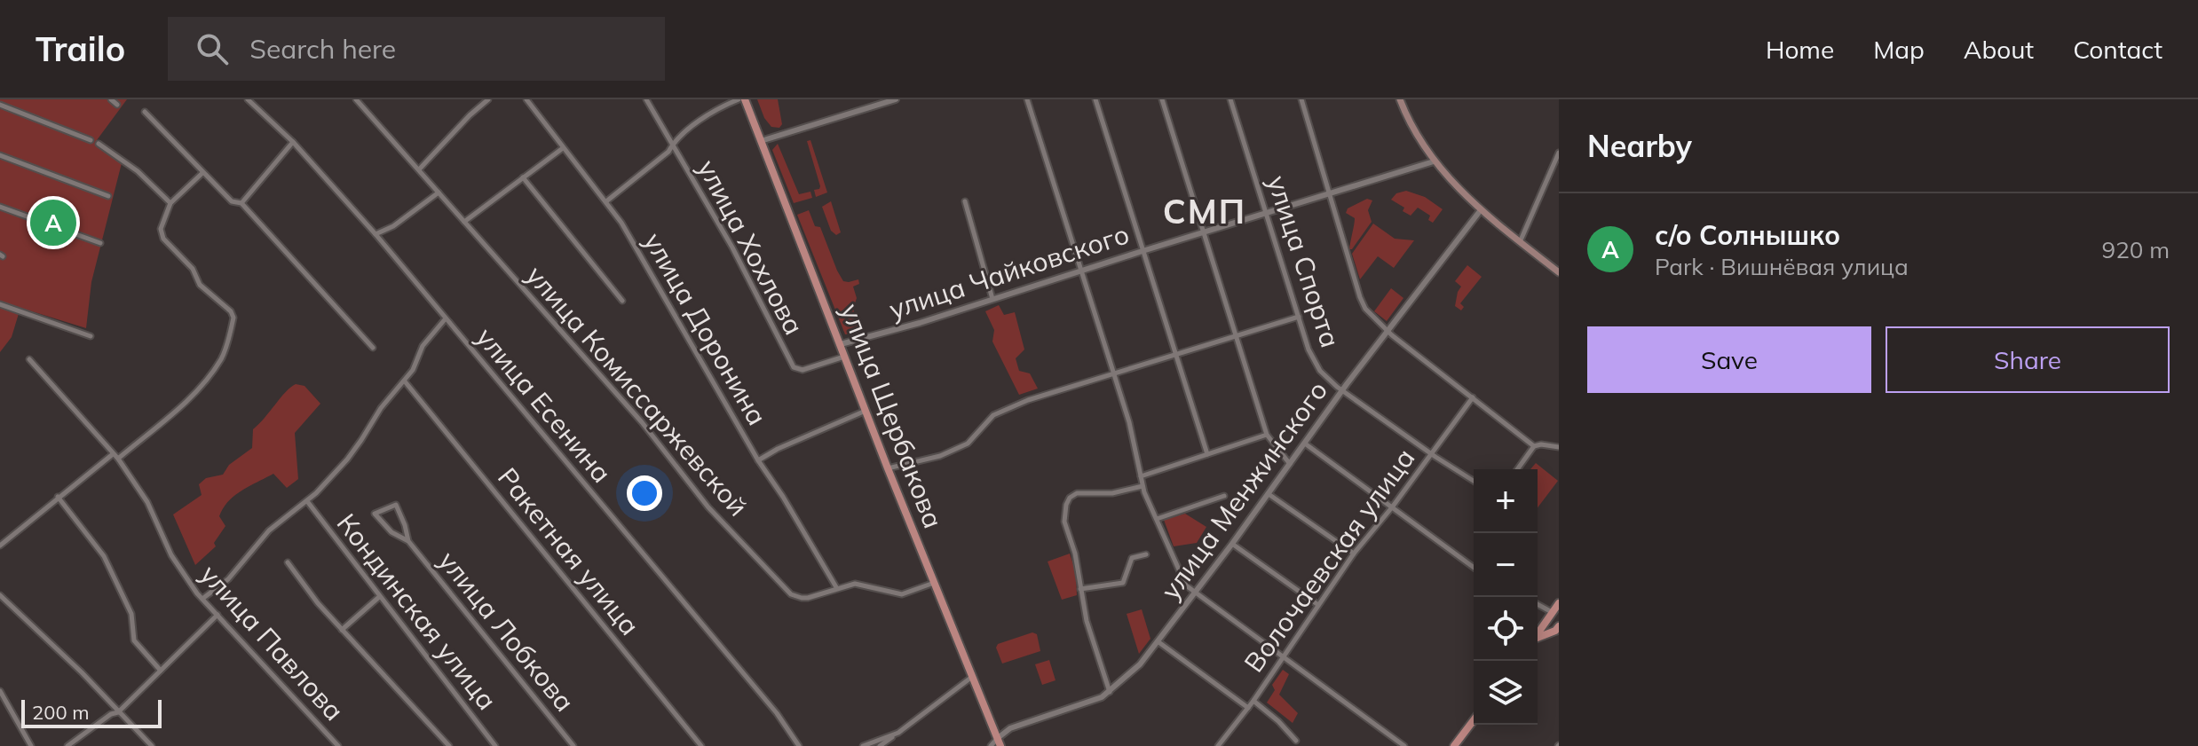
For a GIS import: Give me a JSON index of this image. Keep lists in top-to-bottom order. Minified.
{"streets":{"main road":["улица Щербакова"],"street":["улица Хохлова","улица Спорта","улица Чайковского","улица Доронина","улица Комиссаржевской","улица Есенина","улица Менжинского","Ракетная улица","Волочаевская улица","Кондинская улица","улица Лобкова","улица Павлова"]},"crossings":[["улица Хохлова","улица Щербакова"],["улица Спорта","улица Чайковского"],["улица Спорта","улица Менжинского"],["улица Спорта","Волочаевская улица"],["улица Чайковского","улица Щербакова"],["улица Доронина","улица Комиссаржевской"],["улица Комиссаржевской","улица Щербакова"],["улица Щербакова","улица Менжинского"]],"districts":["СМП"],"scale_bar":"200 m","page":{"header":"Trailo","search":"Search here","nav":["Home","Map","About","Contact"],"heading":"Nearby","list":[{"mark":"A","name":"с/о Солнышко","note":"Park · Вишнёвая улица","value":"920 m"}],"pins":"A","buttons":["Save","Share"],"map_buttons":["+","−"],"scale":"200 m"}}
